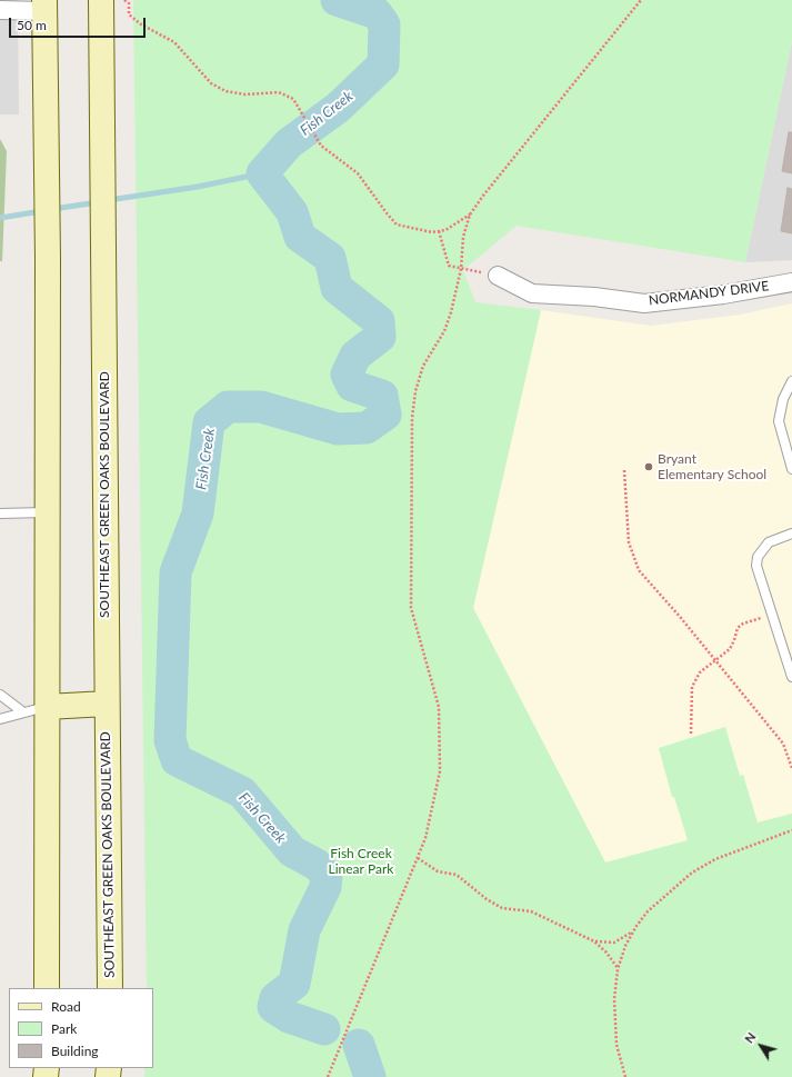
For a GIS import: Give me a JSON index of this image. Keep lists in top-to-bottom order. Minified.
{"streets":{"main road":["SOUTHEAST GREEN OAKS BOULEVARD"],"street":["NORMANDY DRIVE"]},"water":["Fish Creek"],"parks":["Fish Creek Linear Park"],"places":["Bryant Elementary School"],"legend":["Road","Park","Building"],"scale_bar":"50 m","north":"top left"}
